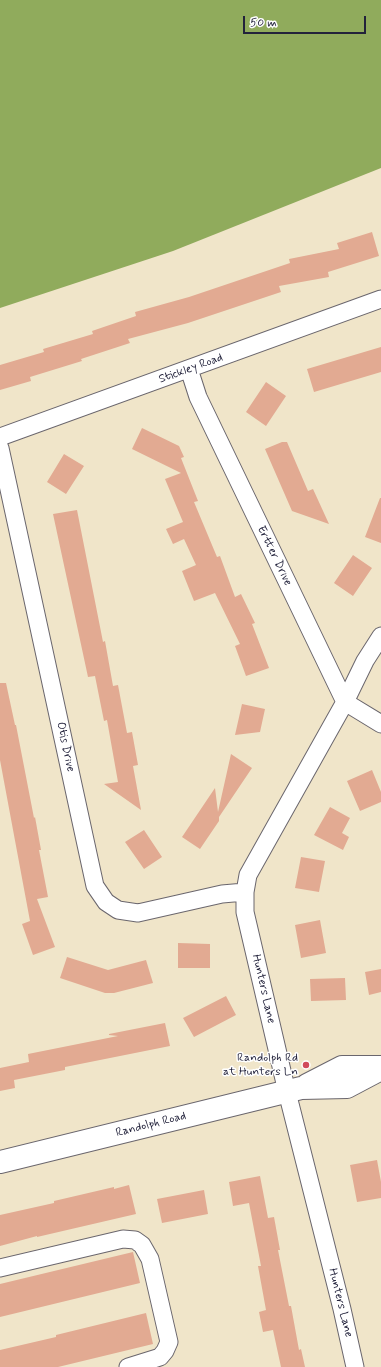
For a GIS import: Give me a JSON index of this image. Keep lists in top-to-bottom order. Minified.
{"streets":{"main road":["Randolph Road"],"street":["Stickley Road","Ertter Drive","Otis Drive","Hunters Lane"]},"crossings":[["Stickley Road","Ertter Drive"],["Ertter Drive","Hunters Lane"],["Otis Drive","Hunters Lane"],["Hunters Lane","Randolph Road"]],"places":["Randolph Rd at Hunters Ln"],"scale_bar":"50 m"}
